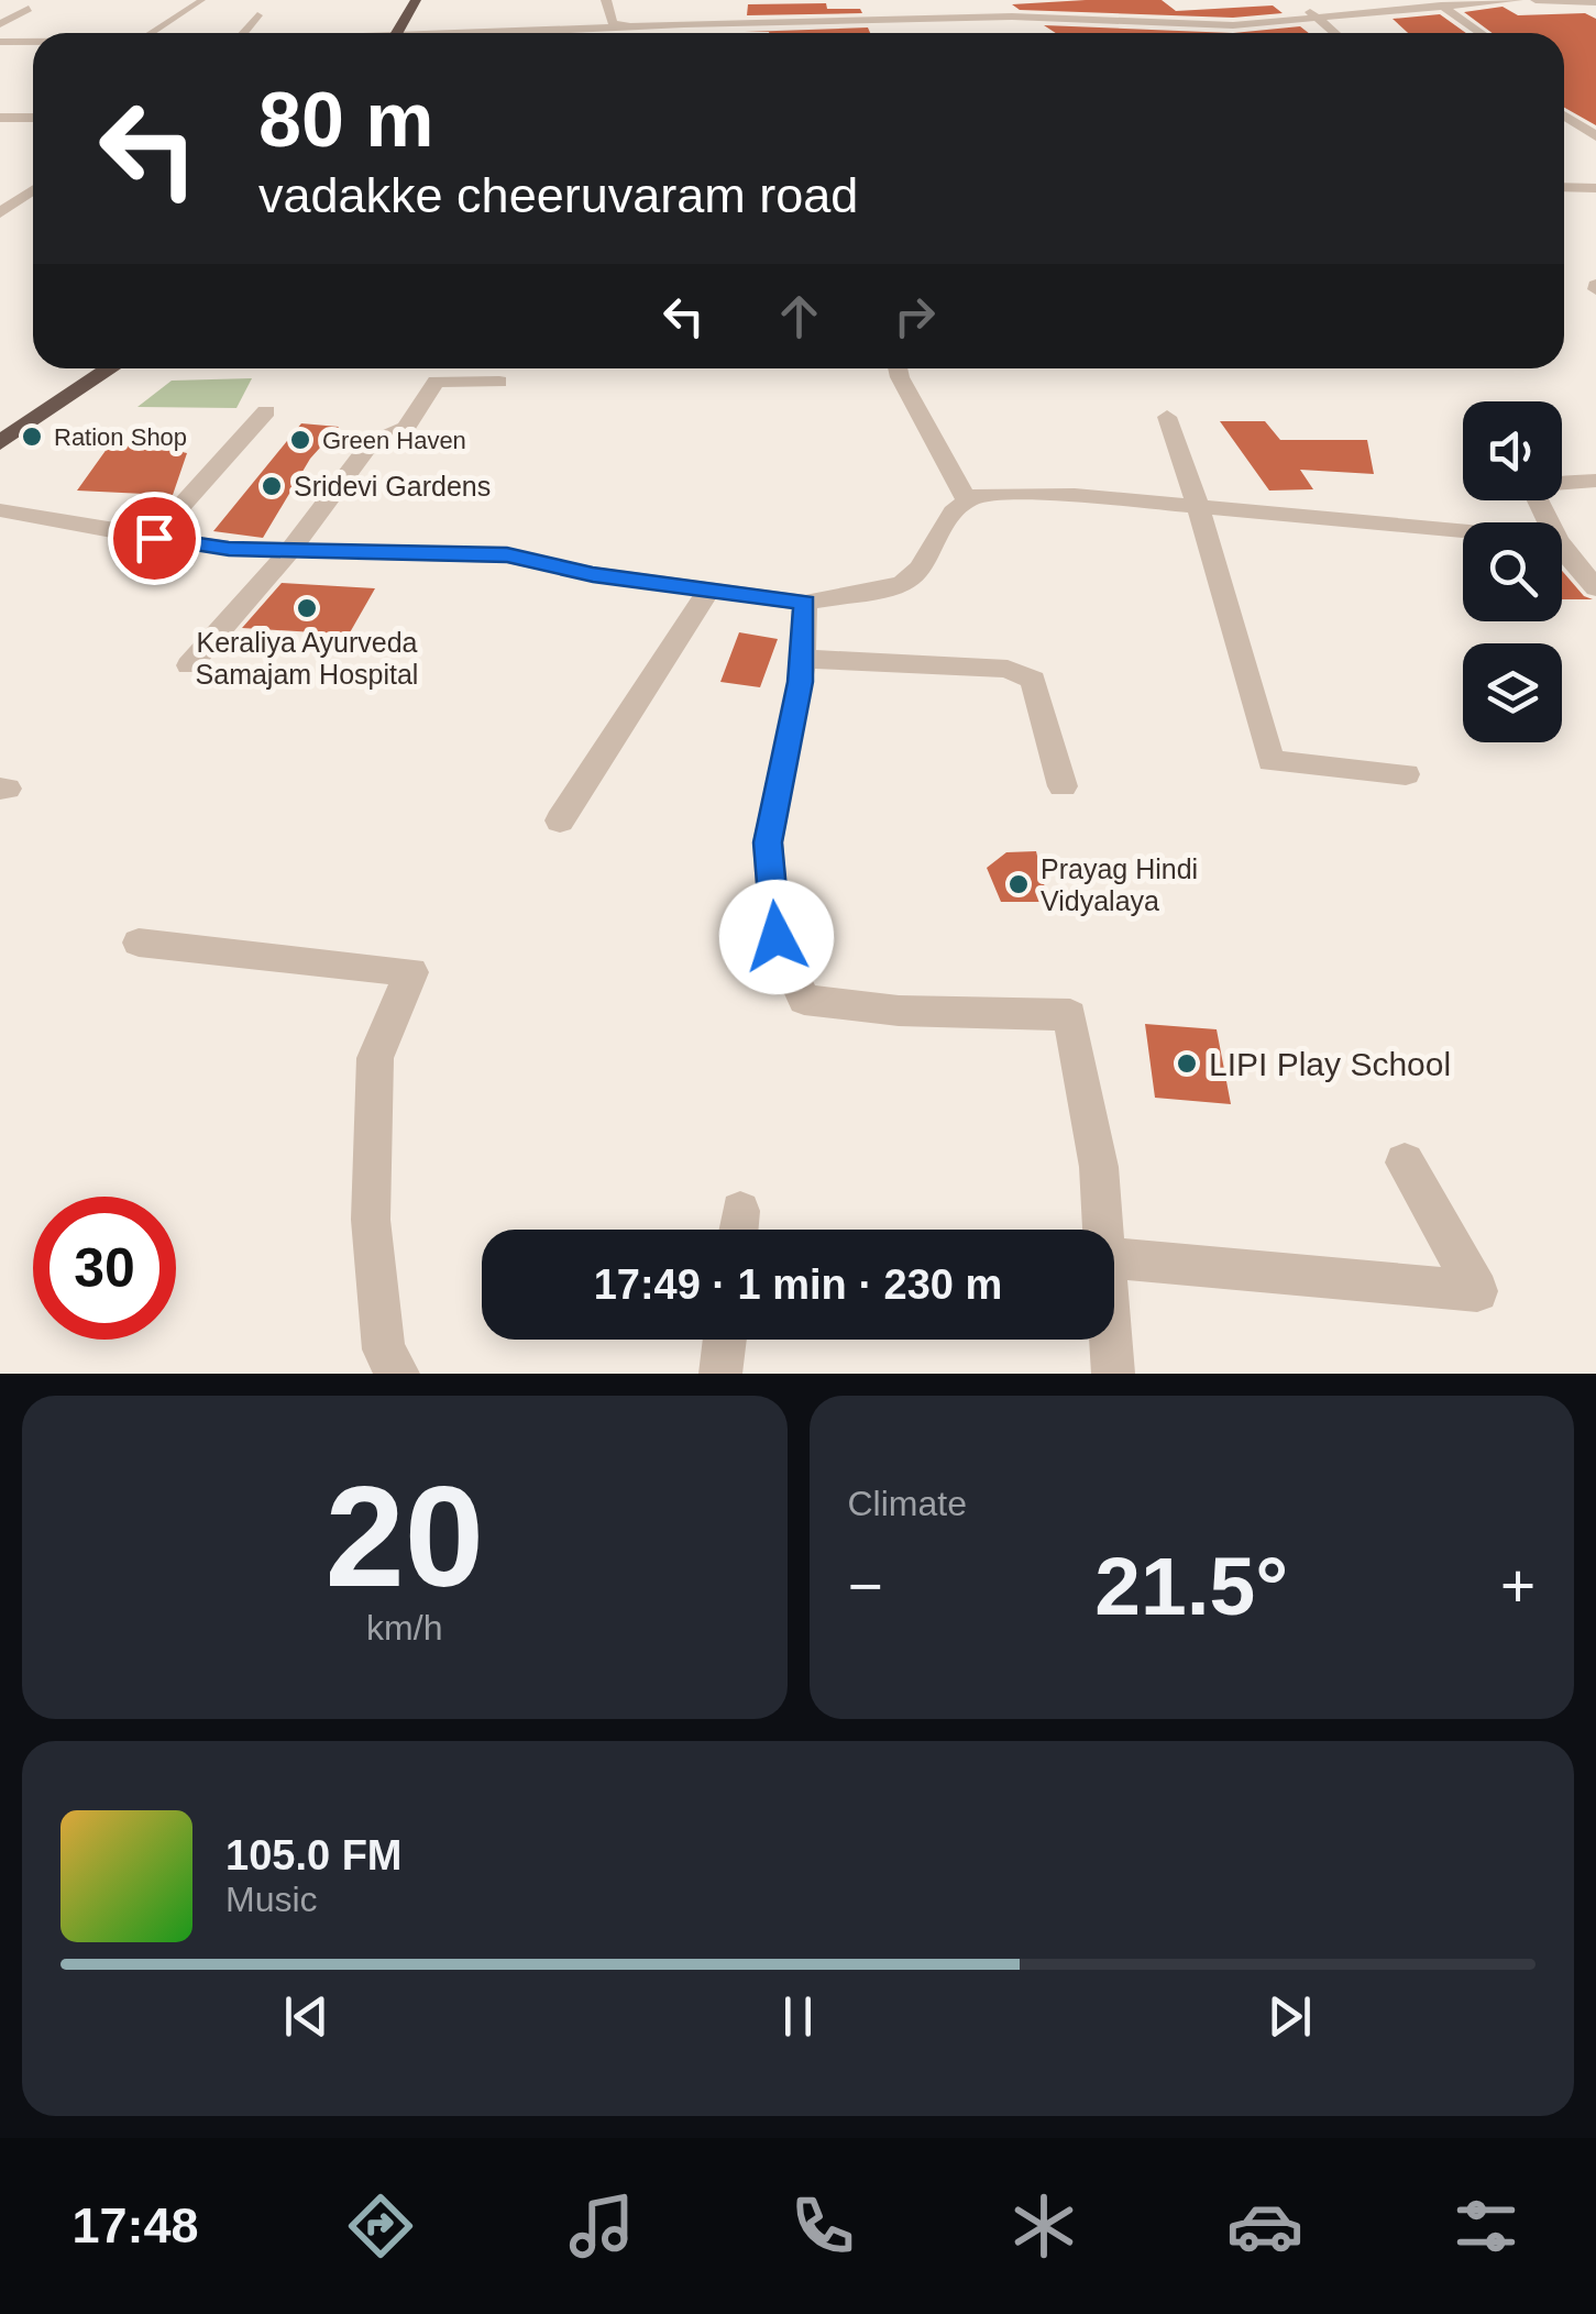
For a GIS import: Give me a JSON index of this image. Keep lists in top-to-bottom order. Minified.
{"places":["Ration Shop","Green Haven","Sridevi Gardens","Keraliya Ayurveda Samajam Hospital","Prayag Hindi Vidyalaya","LIPI Play School"],"page":{"turn":["80 m","vadakke cheeruvaram road"],"limit":"30","trip":"17:49 · 1 min · 230 m","tile":[["20","km/h"],"Climate"],"heat":["−","21.5°","+"],"song":["105.0 FM","Music"],"tabs":"17:48"}}
